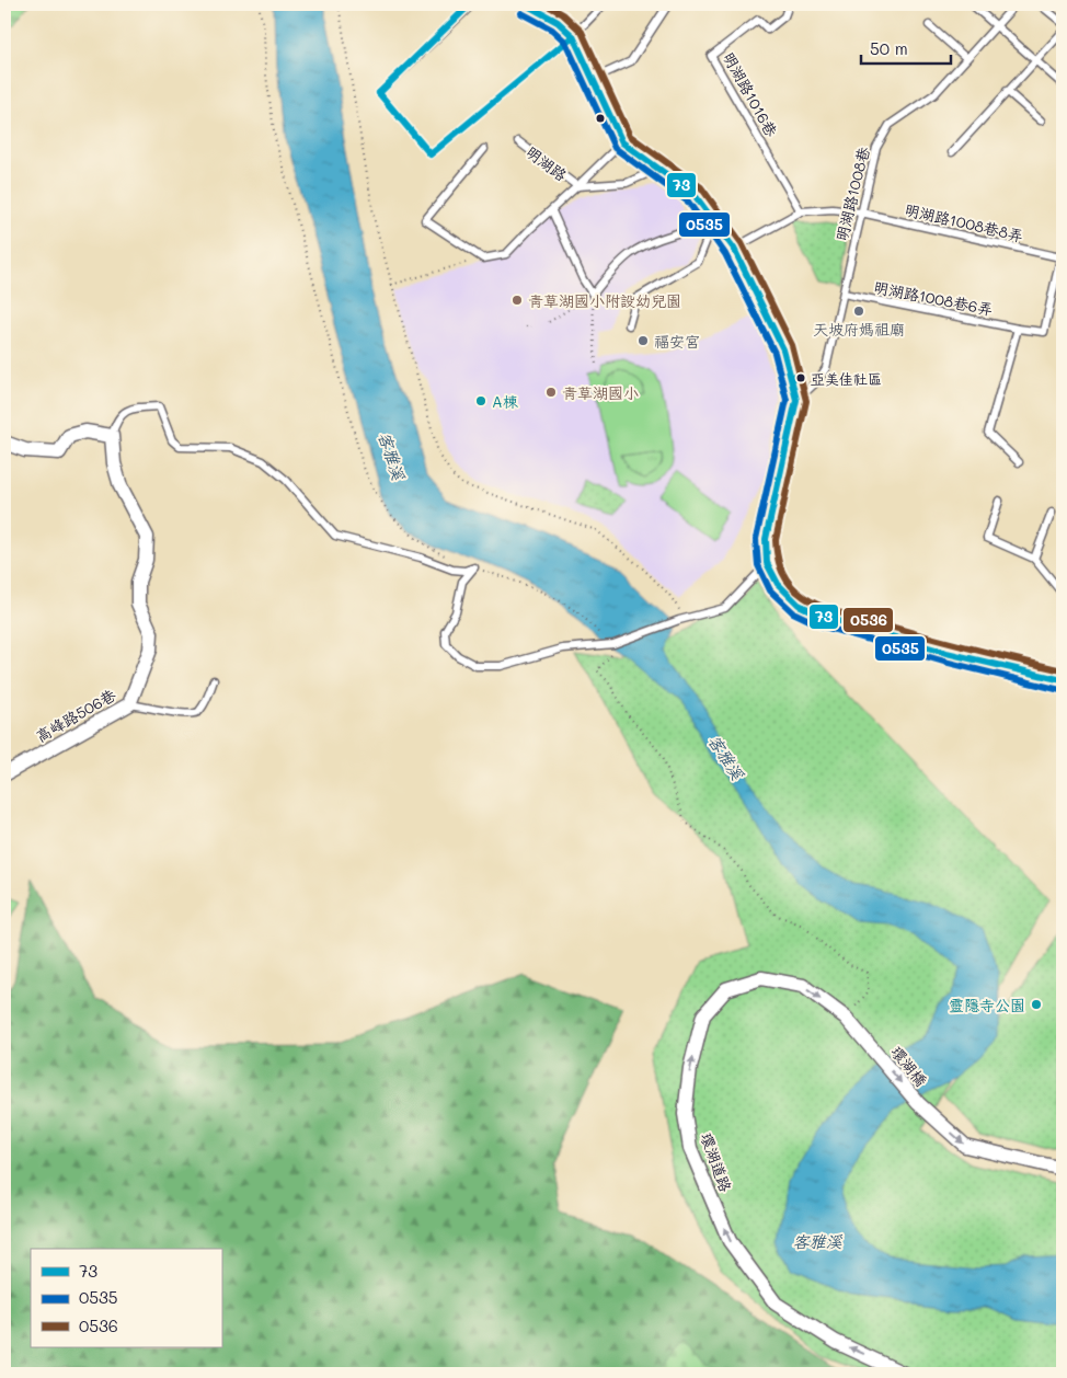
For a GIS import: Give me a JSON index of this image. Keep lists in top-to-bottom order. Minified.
{"streets":{"street":["高峰路506巷","環湖橋","環湖道路"],"lane":["明湖路1016巷","明湖路","明湖路1008巷","明湖路1008巷8弄","明湖路1008巷6弄"]},"crossings":[["明湖路1008巷","明湖路1008巷8弄"],["明湖路1008巷","明湖路1008巷6弄"],["明湖路1008巷8弄","明湖路1008巷6弄"],["環湖橋","環湖道路"]],"one_way":["環湖橋"],"water":["客雅溪"],"places":["青草湖國小附設幼兒園","天坡府媽祖廟","福安宮","亞美佳社區","青草湖國小","A棟","靈隱寺公園"],"lines":["transit line 73","transit line 0536","transit line 0535"],"legend":["73","0535","0536"],"scale_bar":"50 m"}
